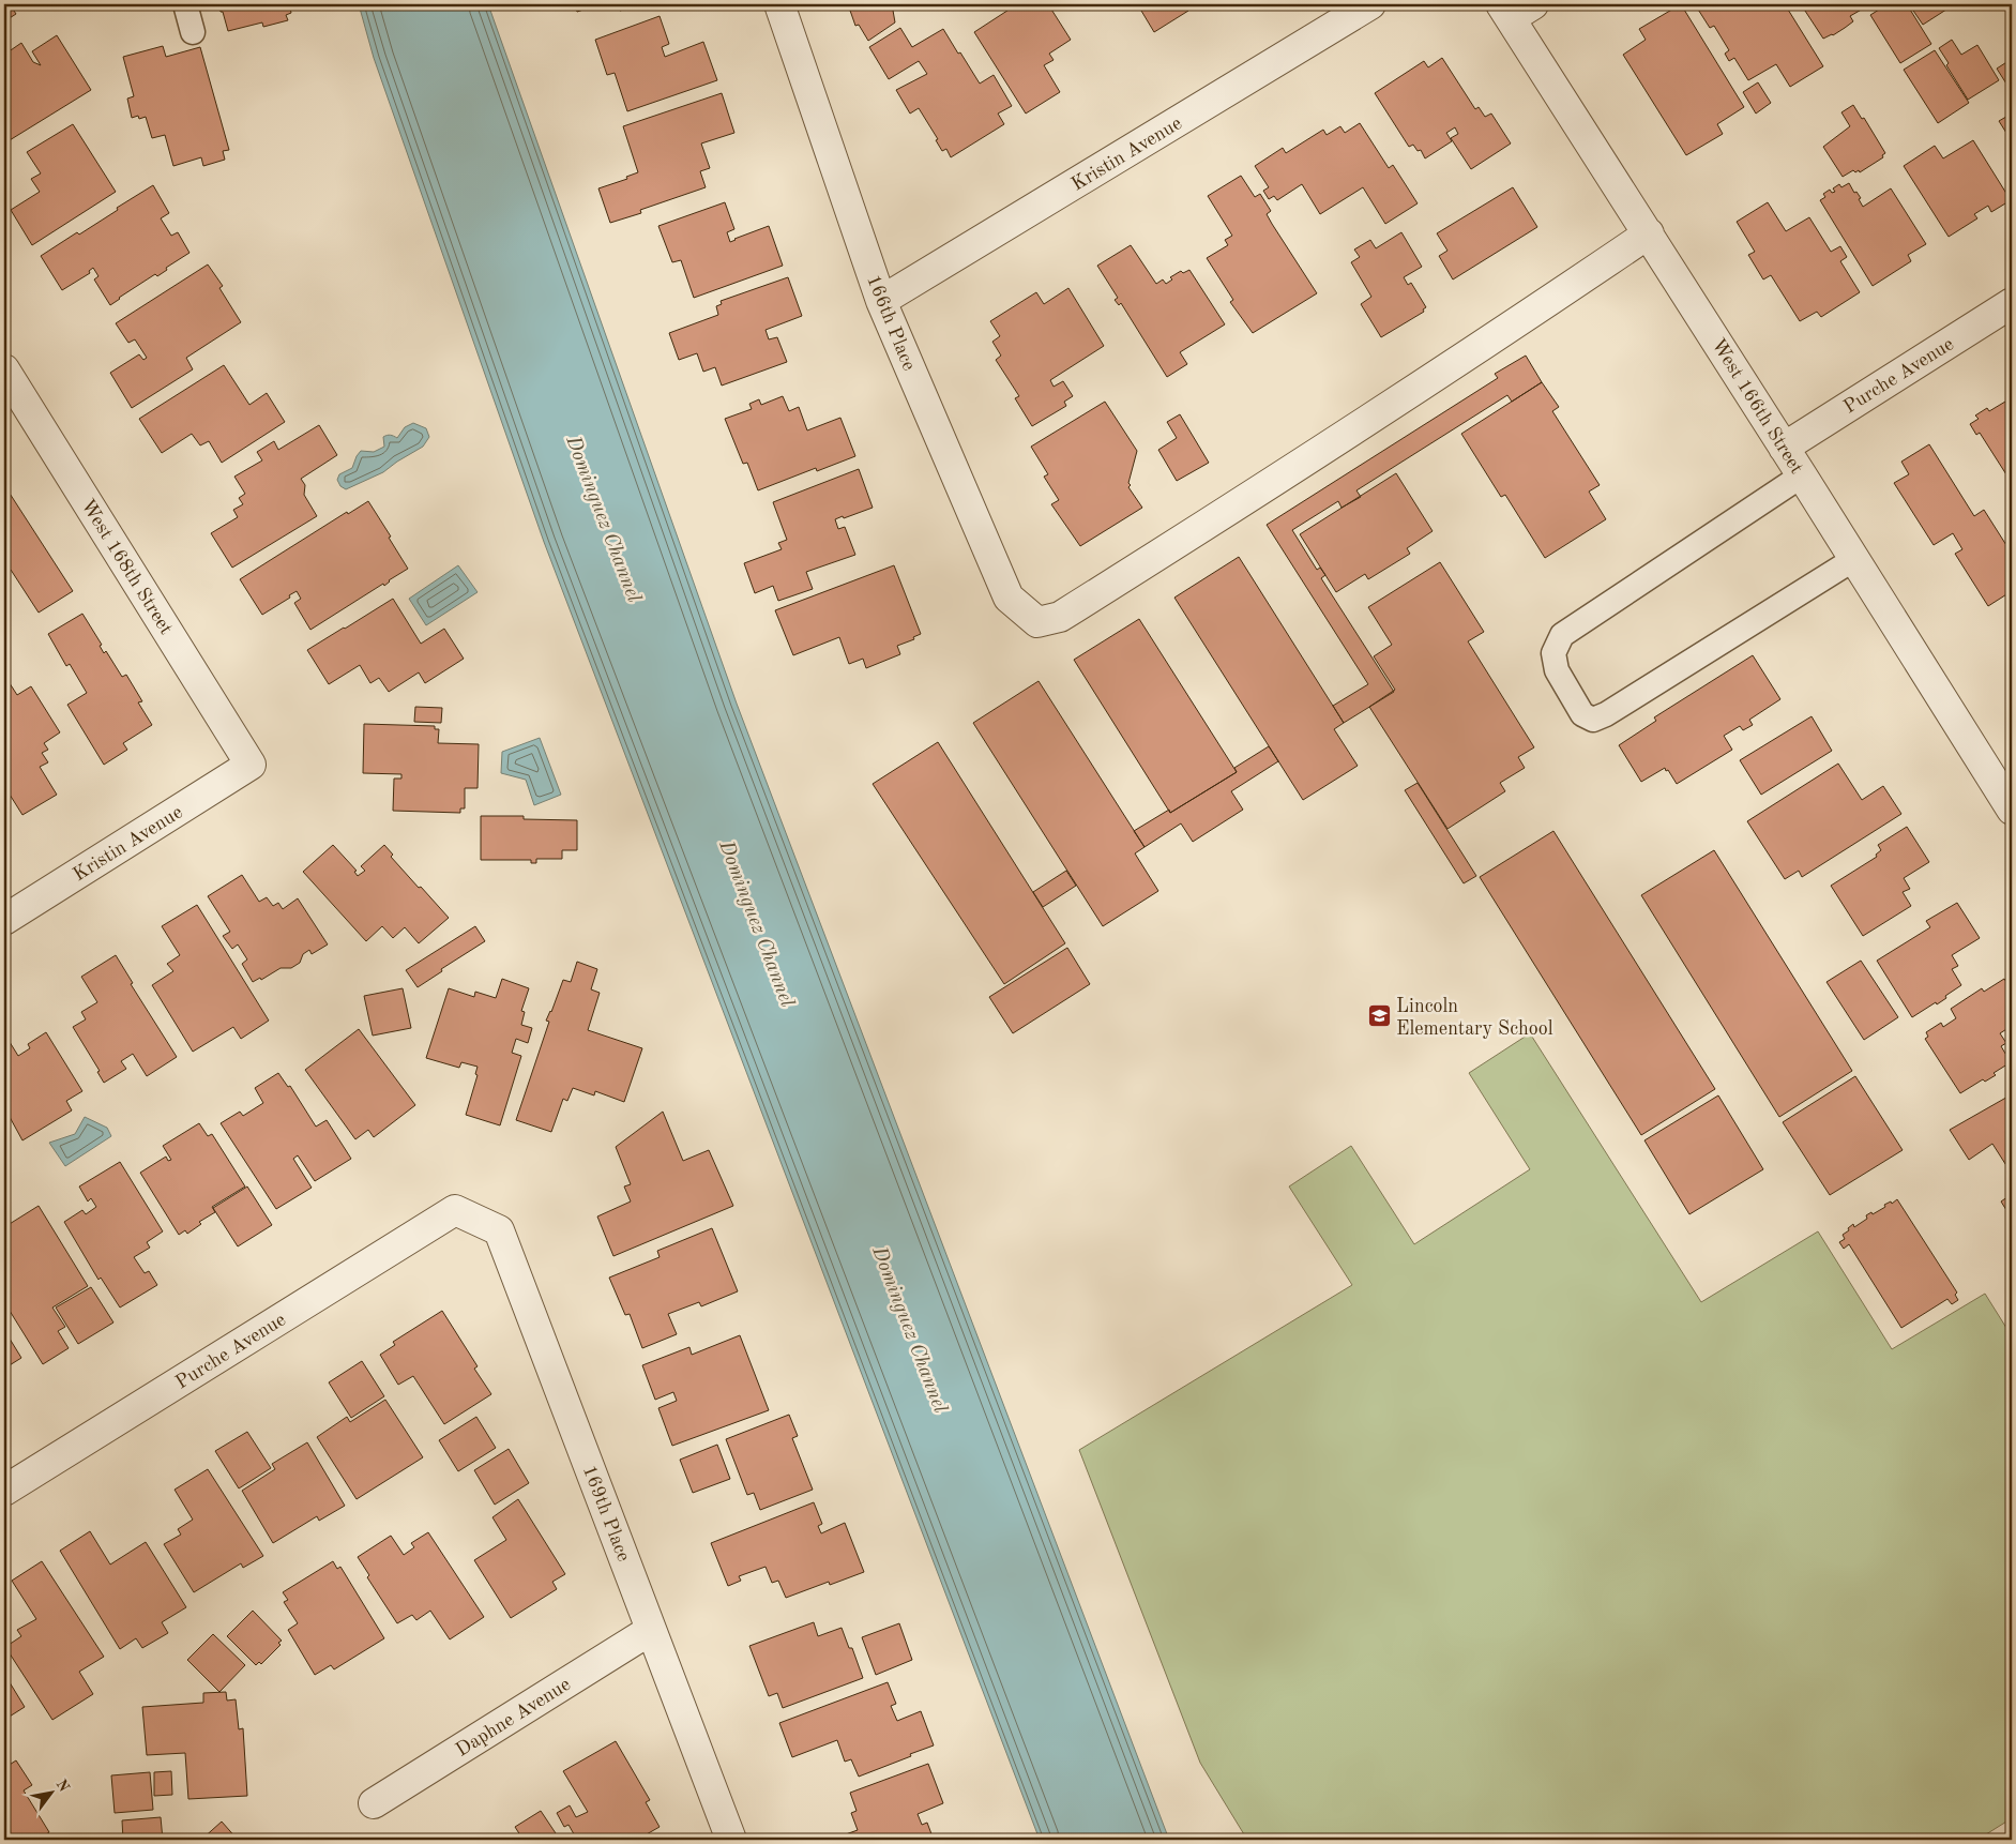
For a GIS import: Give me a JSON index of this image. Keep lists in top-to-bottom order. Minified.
{"streets":{"street":["Kristin Avenue","166th Place","Purche Avenue","West 166th Street","West 168th Street","169th Place","Daphne Avenue"]},"crossings":[["Kristin Avenue","166th Place"],["Kristin Avenue","West 168th Street"],["166th Place","West 166th Street"],["Purche Avenue","West 166th Street"],["Purche Avenue","169th Place"],["169th Place","Daphne Avenue"]],"water":["Dominguez Channel"],"places":{"school or university":["Lincoln Elementary School"]},"north":"top right"}
